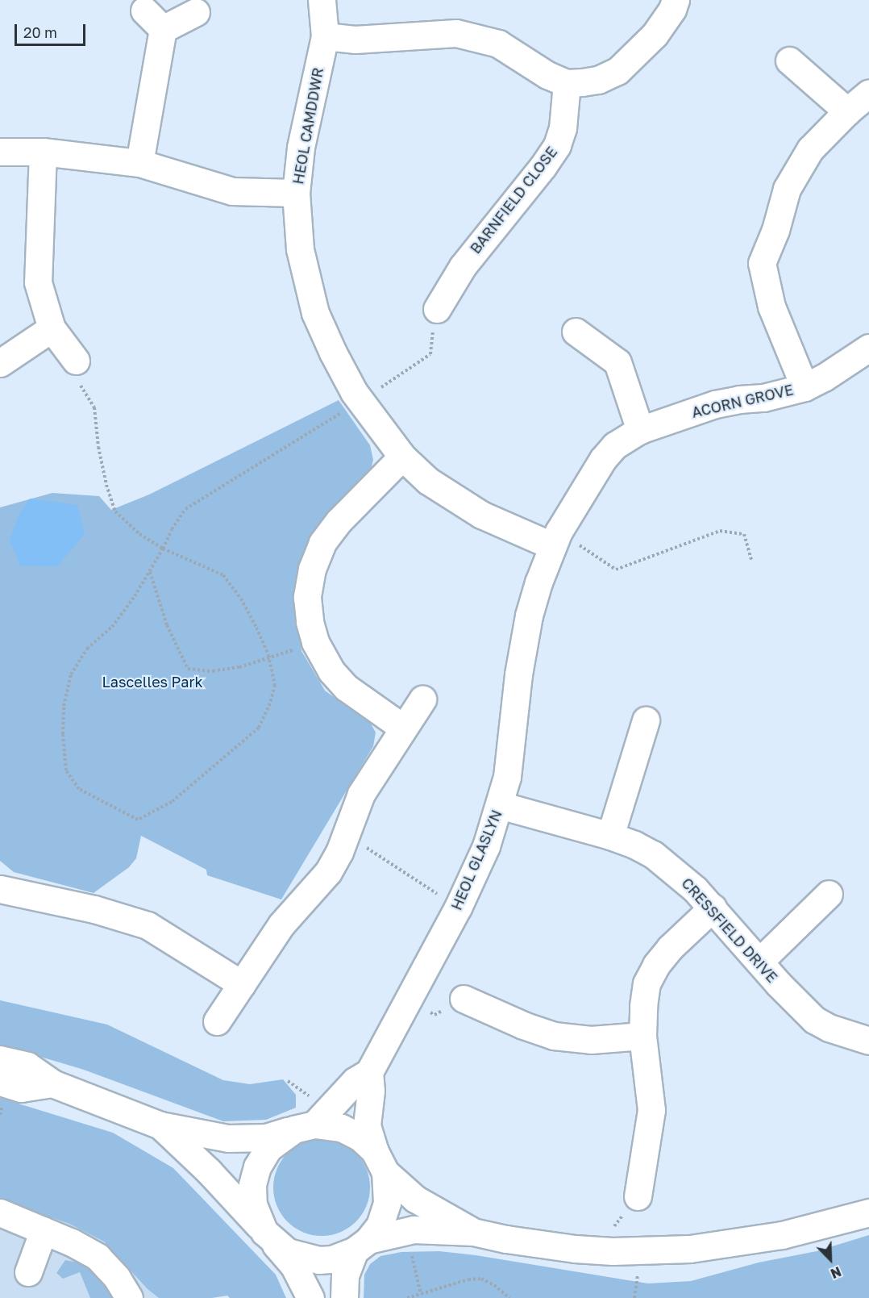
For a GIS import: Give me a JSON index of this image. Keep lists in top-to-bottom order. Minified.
{"streets":{"street":["HEOL CAMDDWR","BARNFIELD CLOSE","ACORN GROVE","HEOL GLASLYN","CRESSFIELD DRIVE"]},"crossings":[["HEOL CAMDDWR","ACORN GROVE"],["HEOL CAMDDWR","HEOL GLASLYN"],["ACORN GROVE","HEOL GLASLYN"],["HEOL GLASLYN","CRESSFIELD DRIVE"]],"parks":["Lascelles Park"],"scale_bar":"20 m","north":"bottom right"}
